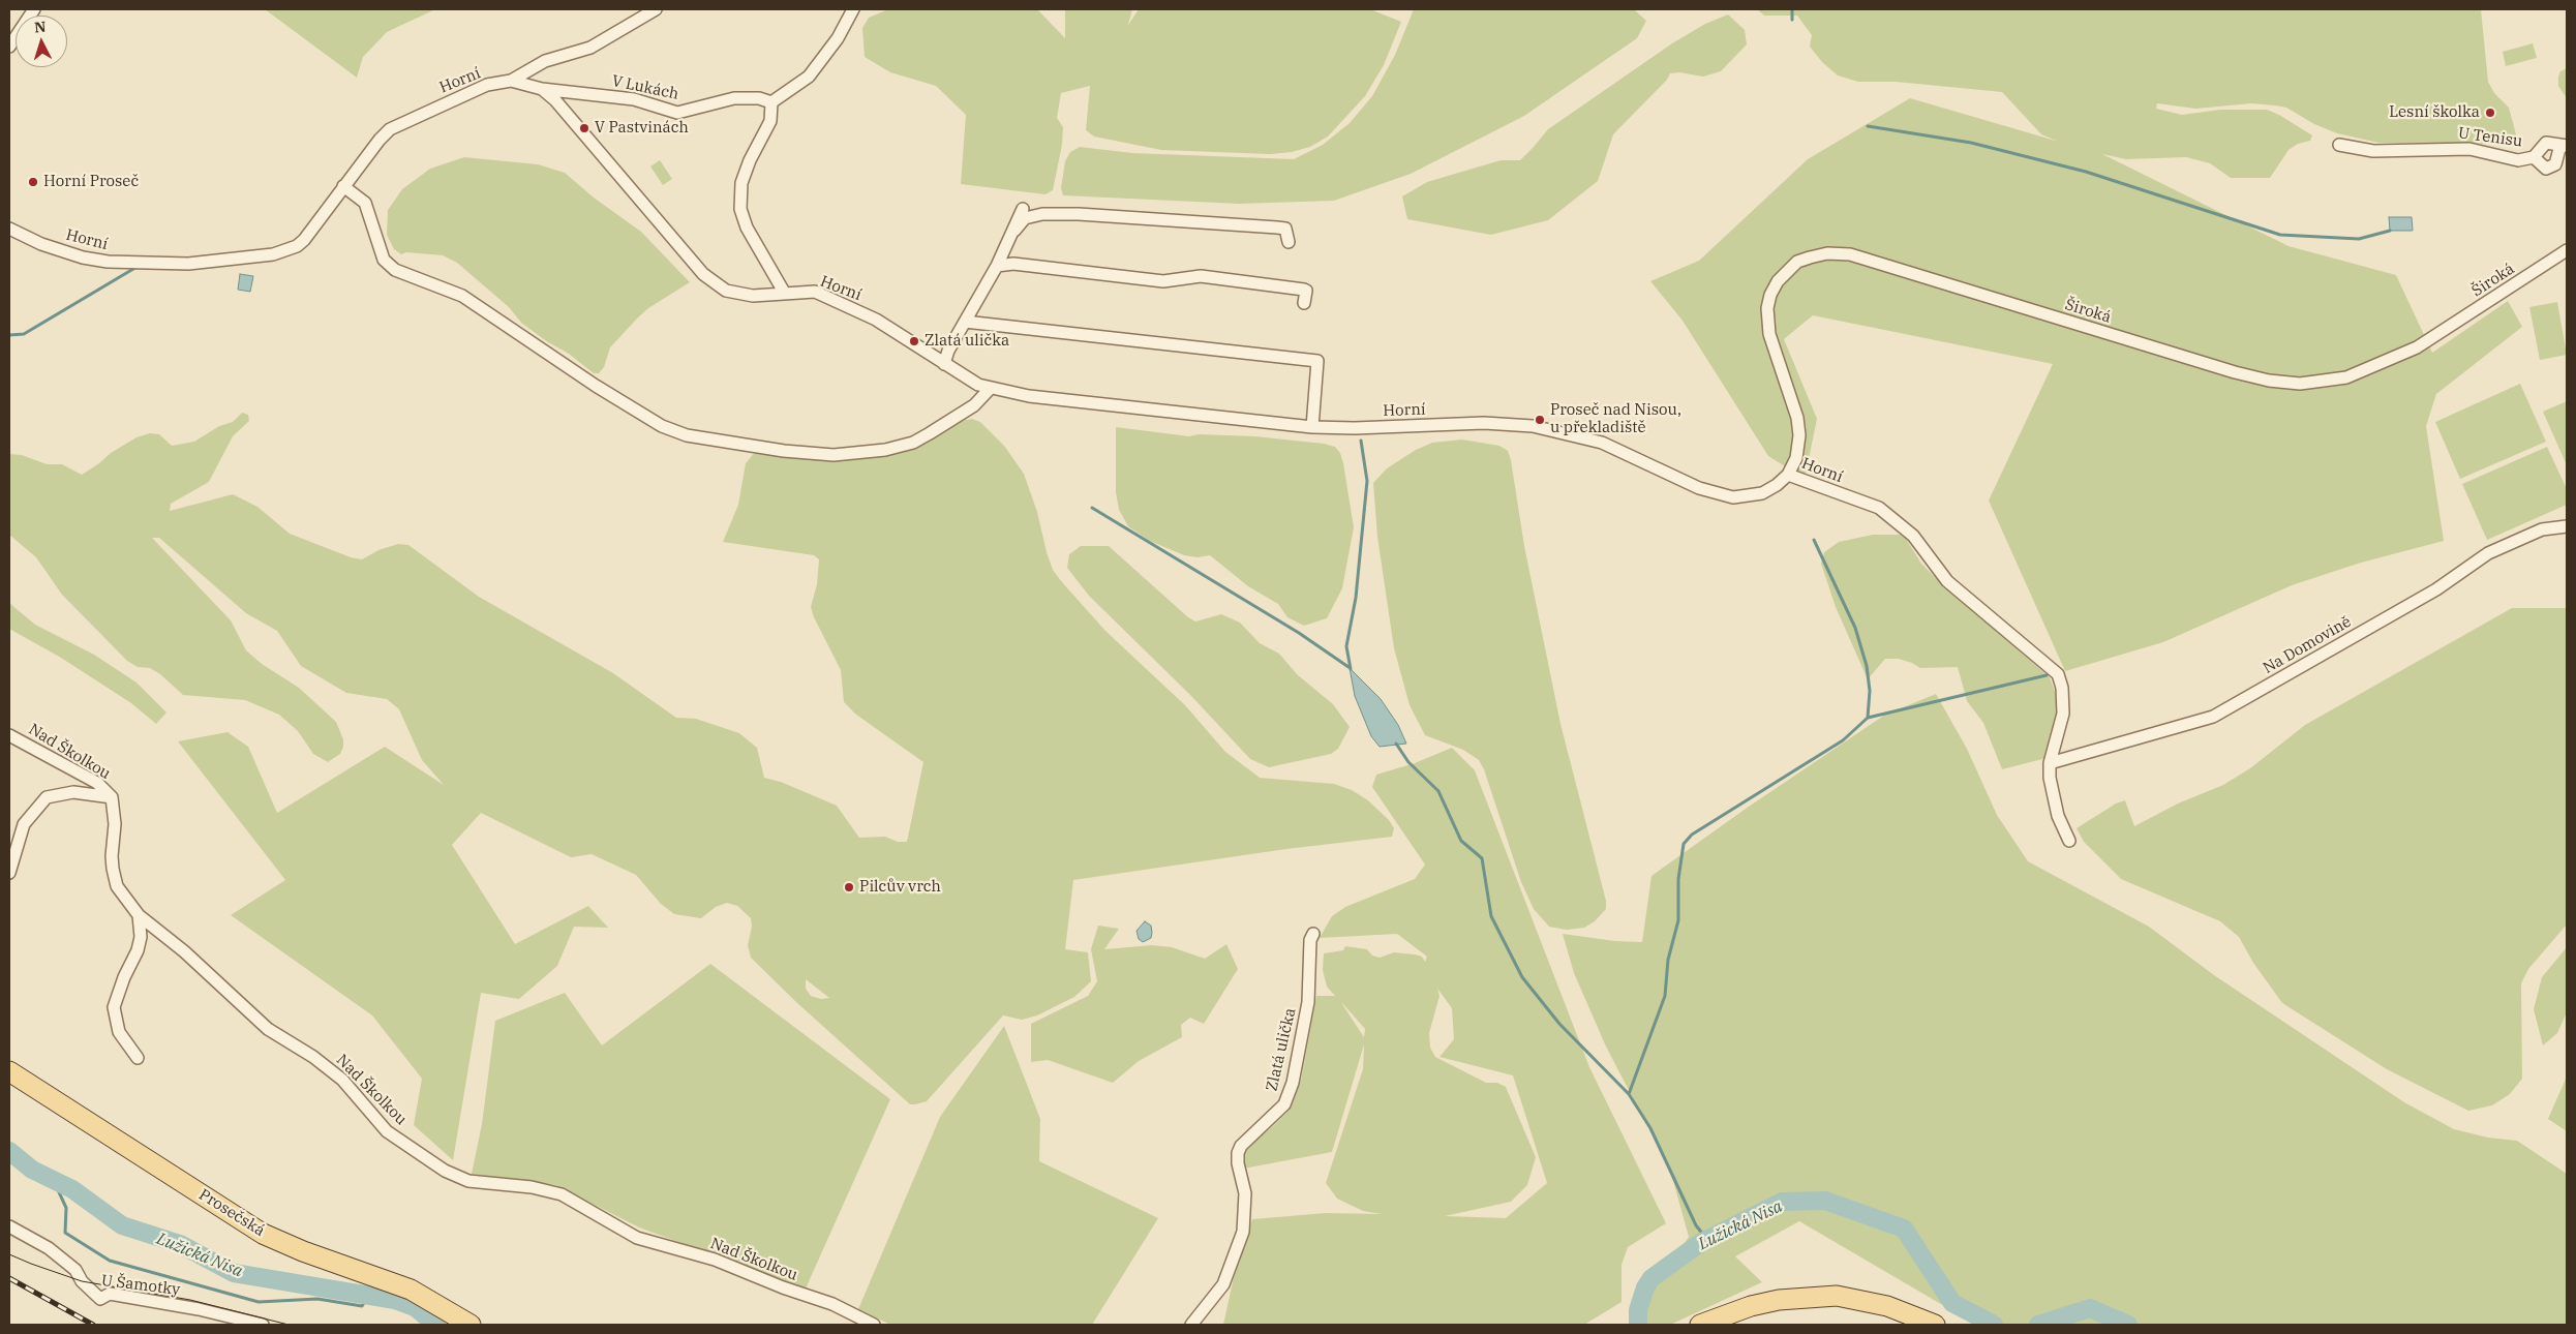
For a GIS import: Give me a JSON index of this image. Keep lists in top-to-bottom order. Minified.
{"streets":{"main road":["Prosečská"],"street":["Horní","V Lukách","U Tenisu","Široká","Na Domovině","Nad Školkou","Zlatá ulička","U Šamotky"]},"crossings":[["Horní","V Lukách"],["Horní","Široká"],["Horní","Na Domovině"]],"water":["Lužická Nisa"],"places":["Lesní školka","V Pastvinách","Horní Proseč","Zlatá ulička","Proseč nad Nisou, u překladiště","Pilcův vrch"],"north":"top"}
